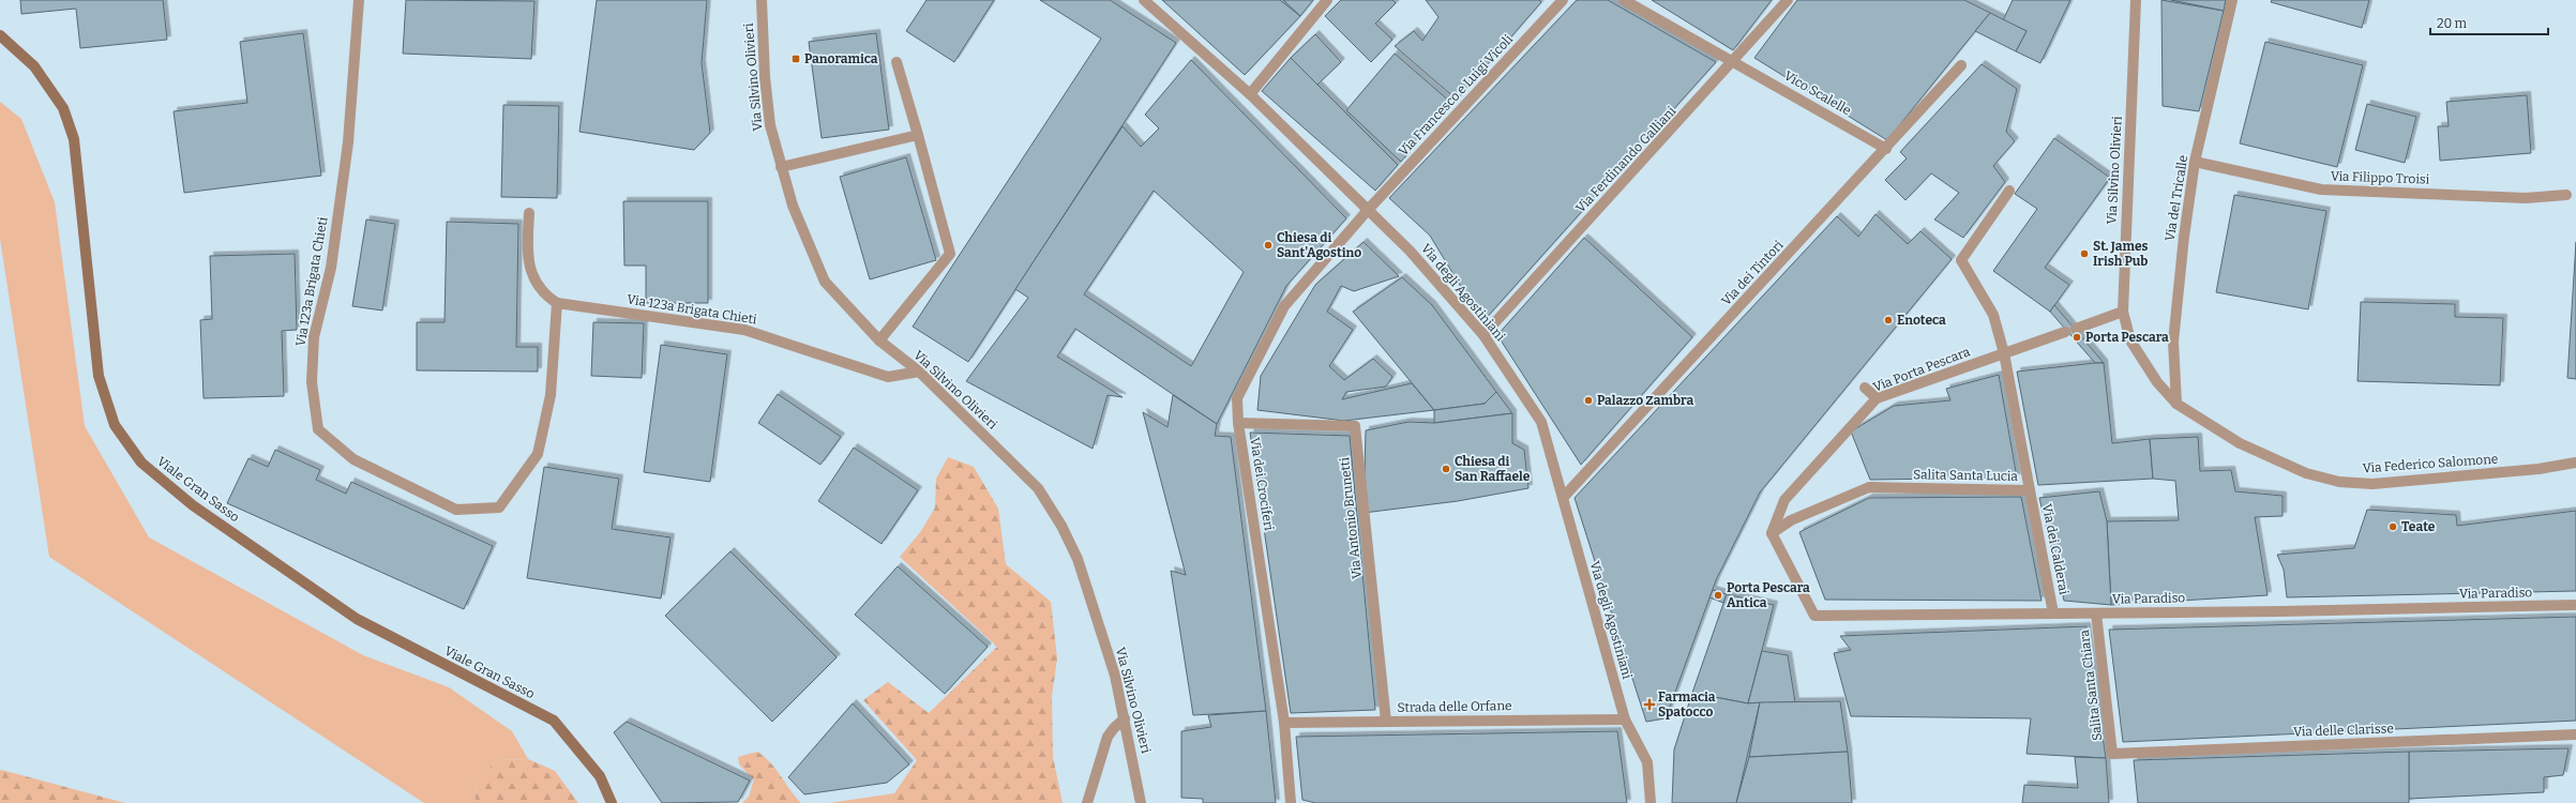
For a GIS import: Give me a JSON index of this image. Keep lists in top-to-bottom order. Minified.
{"streets":{"main road":["Viale Gran Sasso"],"street":["Via Silvino Olivieri","Vico Scalelle","Via Francesco e Luigi Vicoli","Via Ferdinando Galliani","Via Filippo Troisi","Via del Tricalle","Via dei Tintori","Via 123a Brigata Chieti","Via degli Agostiniani","Via Porta Pescara","Via Federico Salomone","Salita Santa Lucia","Via dei Crociferi","Via Antonio Brunetti","Via dei Calderai","Via Paradiso","Salita Santa Chiara","Strada delle Orfane","Via delle Clarisse"]},"crossings":[["Via Silvino Olivieri","Via del Tricalle"],["Via Silvino Olivieri","Via 123a Brigata Chieti"],["Via Silvino Olivieri","Via Porta Pescara"],["Via Silvino Olivieri","Via Federico Salomone"],["Vico Scalelle","Via Ferdinando Galliani"],["Vico Scalelle","Via dei Tintori"],["Via Francesco e Luigi Vicoli","Via degli Agostiniani"],["Via Francesco e Luigi Vicoli","Via dei Crociferi"],["Via Ferdinando Galliani","Via degli Agostiniani"],["Via Filippo Troisi","Via del Tricalle"],["Via del Tricalle","Via Federico Salomone"],["Via dei Tintori","Via degli Agostiniani"],["Via degli Agostiniani","Via dei Crociferi"],["Via degli Agostiniani","Strada delle Orfane"],["Via Porta Pescara","Salita Santa Lucia"],["Via Porta Pescara","Via Paradiso"],["Salita Santa Lucia","Via dei Calderai"],["Salita Santa Lucia","Via Paradiso"],["Via dei Crociferi","Via Antonio Brunetti"],["Via dei Crociferi","Strada delle Orfane"],["Via Antonio Brunetti","Strada delle Orfane"],["Via dei Calderai","Via Paradiso"],["Via Paradiso","Salita Santa Chiara"],["Salita Santa Chiara","Via delle Clarisse"]],"places":{"transit":["Panoramica"],"other":["Chiesa di Sant'Agostino","St. James Irish Pub","Enoteca","Porta Pescara","Palazzo Zambra","Chiesa di San Raffaele","Teate","Porta Pescara Antica"],"health":["Farmacia Spatocco"]},"scale_bar":"20 m"}
